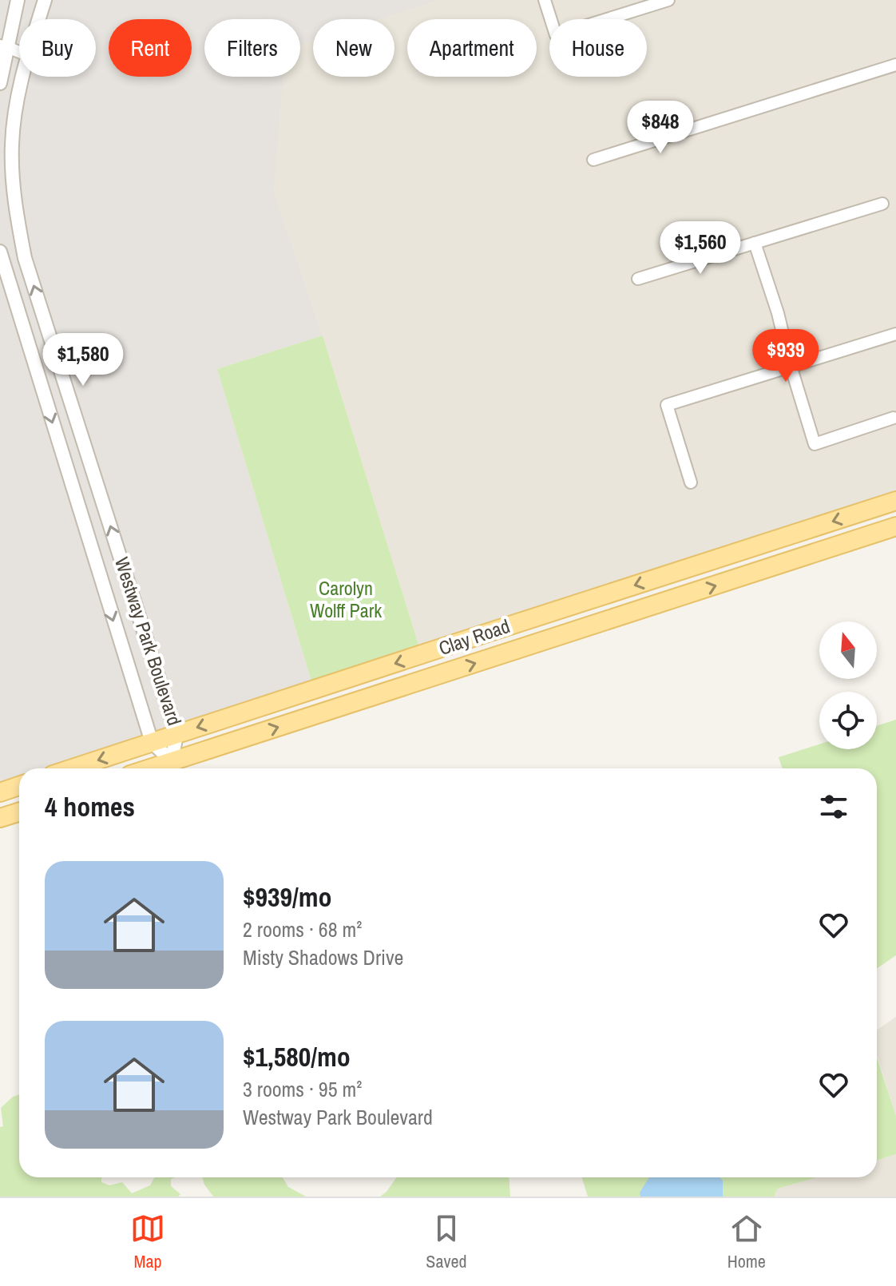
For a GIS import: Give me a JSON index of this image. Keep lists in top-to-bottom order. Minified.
{"streets":{"main road":["Clay Road"],"street":["Westway Park Boulevard"]},"crossings":[["Clay Road","Westway Park Boulevard"]],"parks":["Carolyn Wolff Park"],"north":"top","page":{"chip":["Buy","Rent","Filters","New","Apartment","House"],"price":["$848","$1,560","$939","$1,580"],"heading":"4 homes","list":[{"name":"$939/mo","note":"2 rooms · 68 m² · Misty Shadows Drive"},{"name":"$1,580/mo","note":"3 rooms · 95 m² · Westway Park Boulevard"}],"tabs":["Map","Saved","Home"]}}
